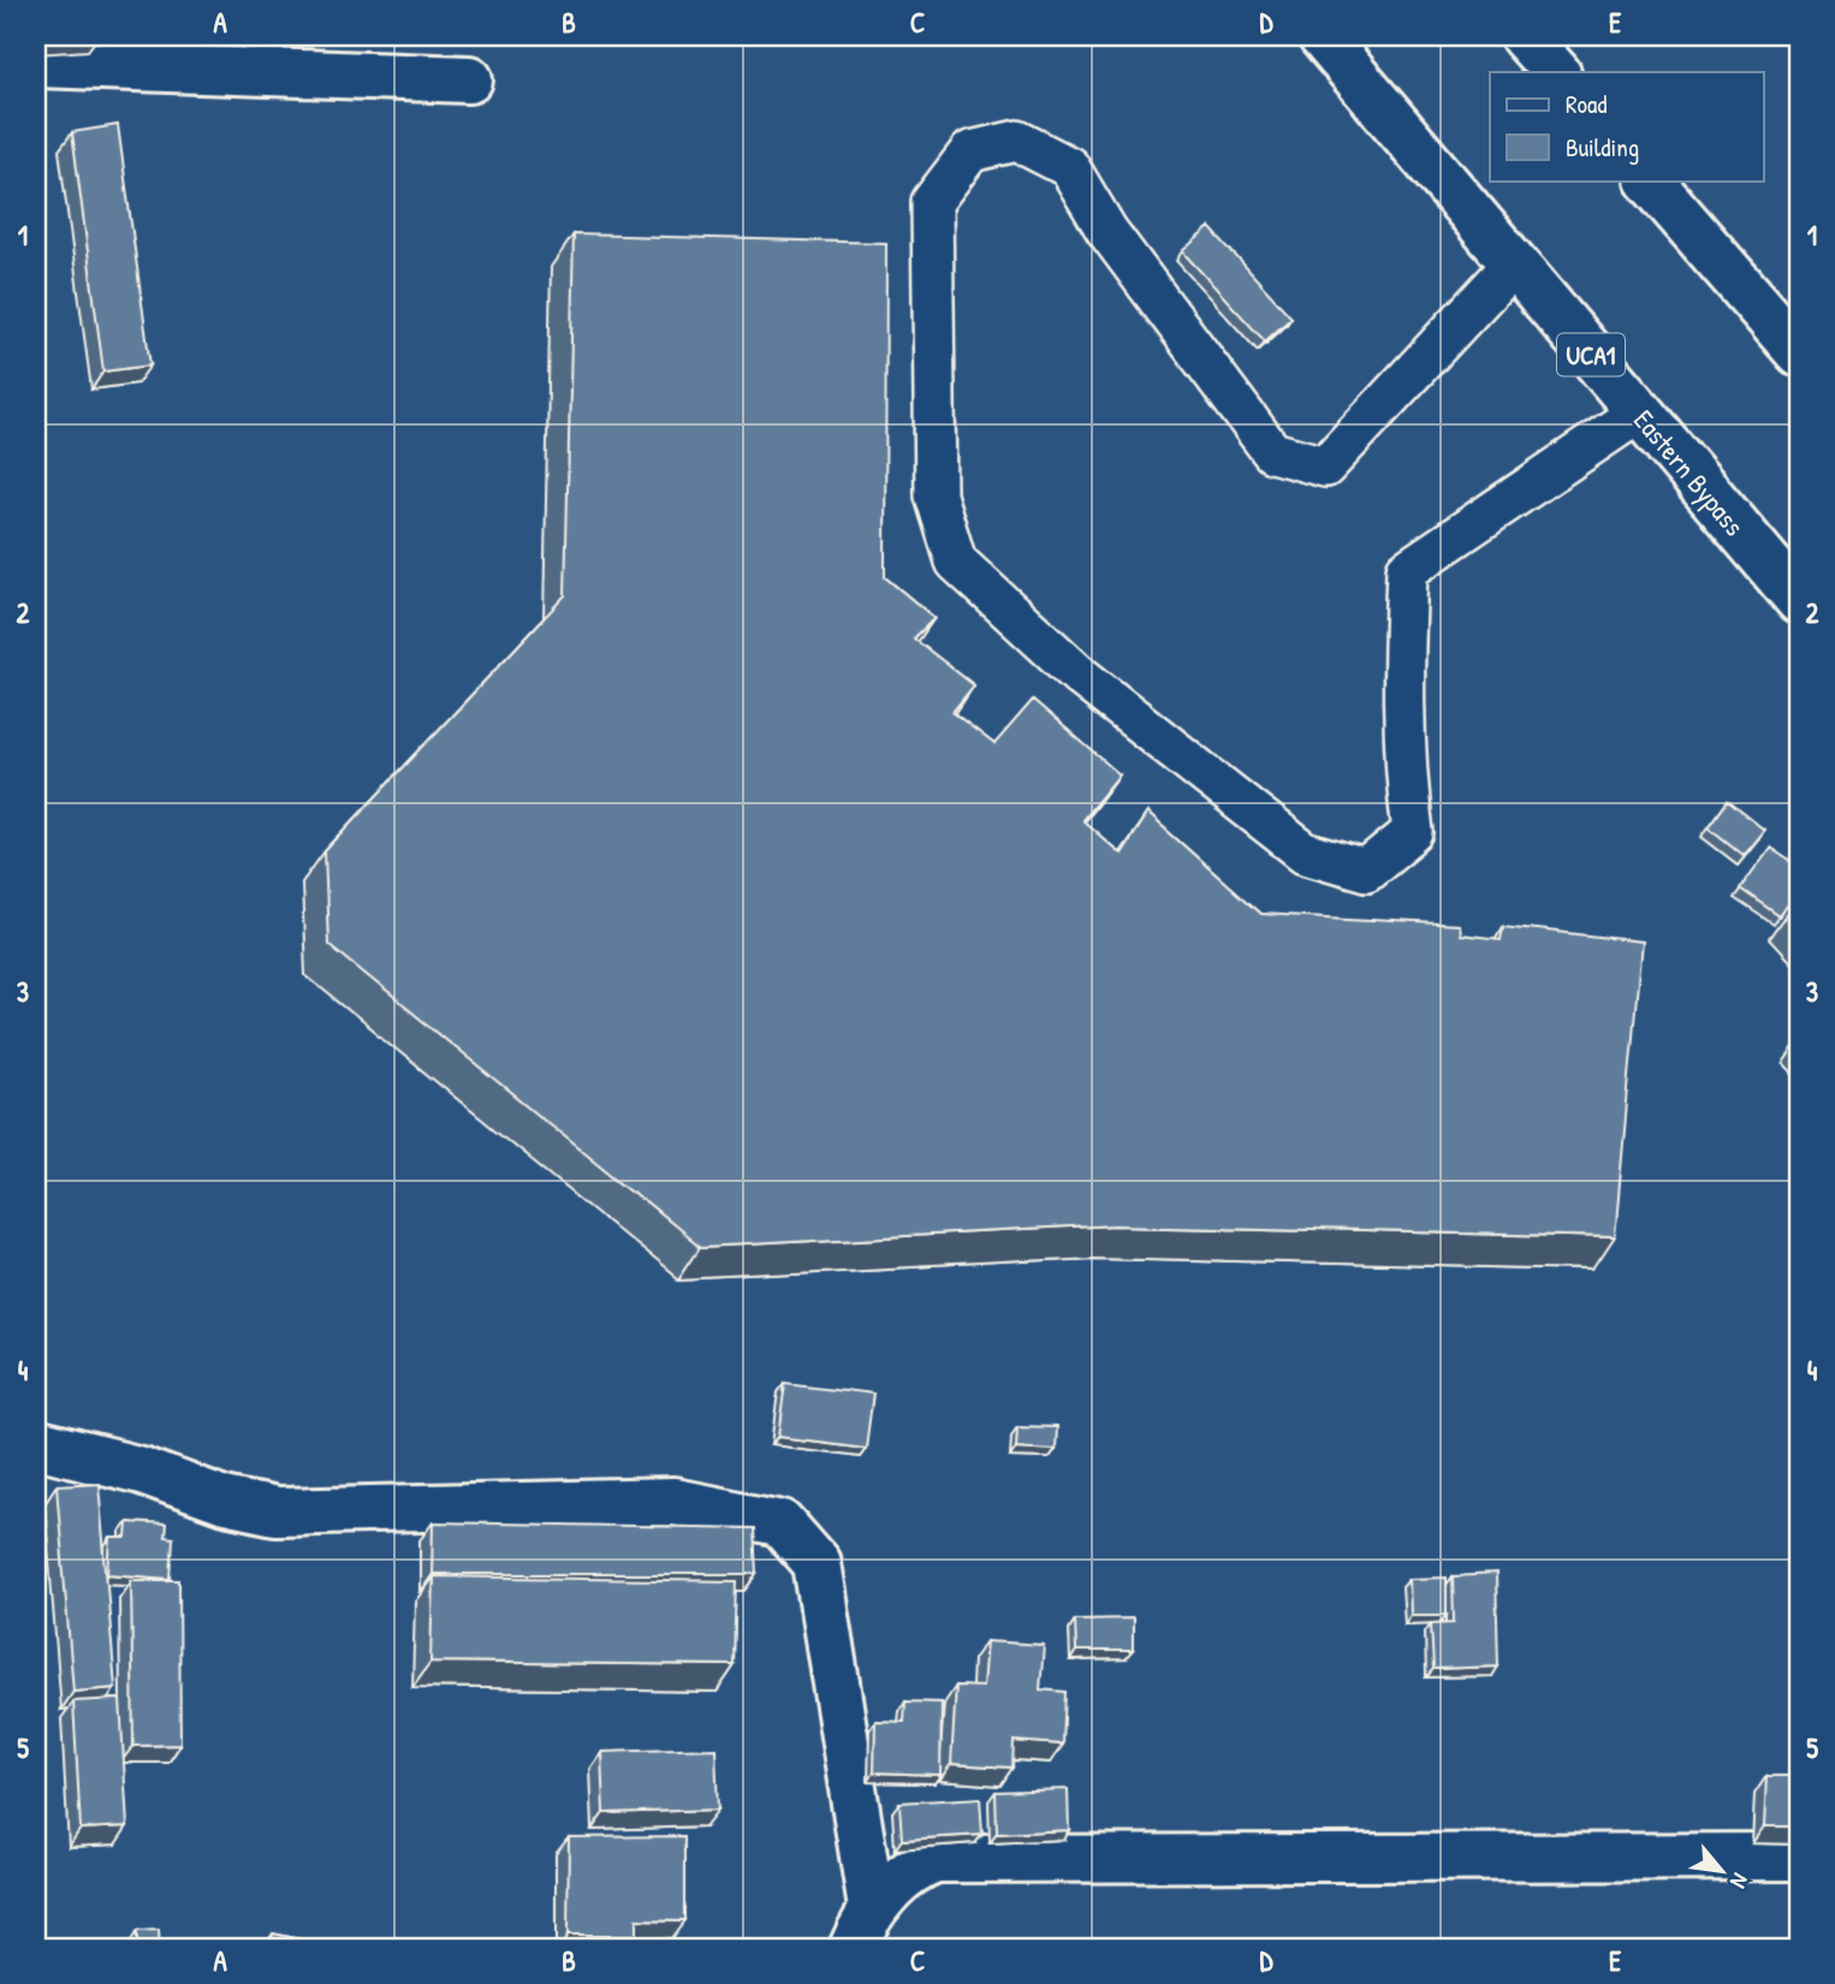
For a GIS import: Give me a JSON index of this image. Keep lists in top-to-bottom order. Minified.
{"streets":{"street":["UCA1","Eastern Bypass"]},"legend":["Road","Building"],"north":"bottom right","grid":{"columns":["A","B","C","D","E"],"rows":["1","2","3","4","5"]}}
